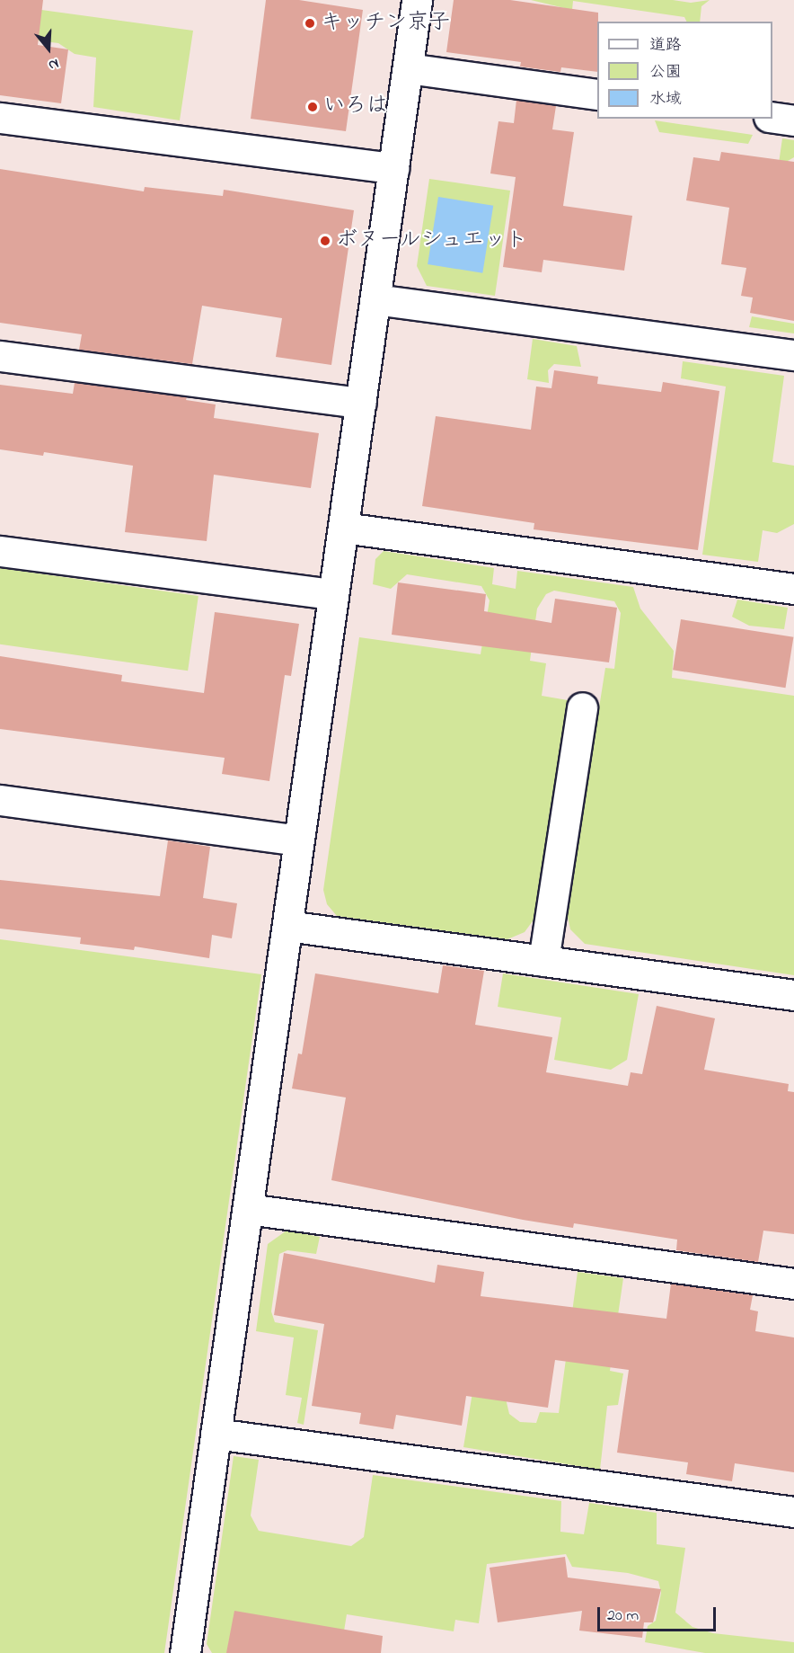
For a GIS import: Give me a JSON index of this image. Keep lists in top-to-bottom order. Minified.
{"places":["キッチン京子","いろは","ボヌールシュエット"],"legend":["道路","公園","水域"],"scale_bar":"20 m","north":"bottom"}
